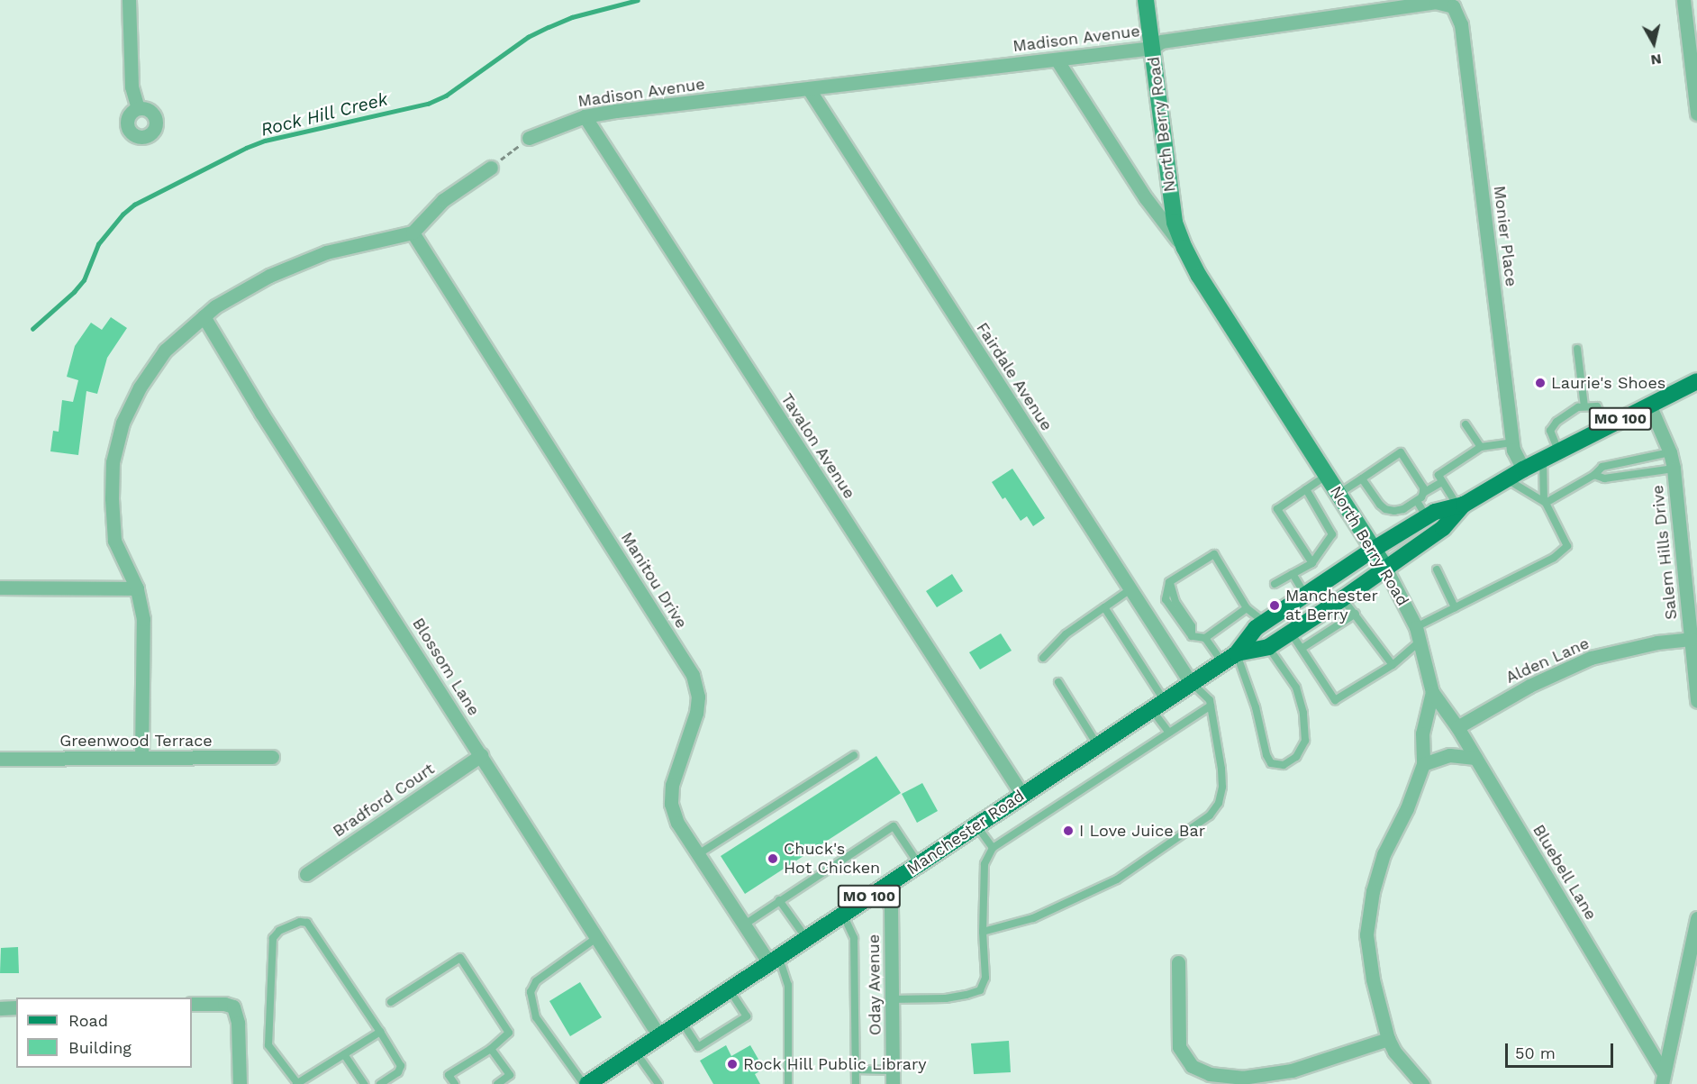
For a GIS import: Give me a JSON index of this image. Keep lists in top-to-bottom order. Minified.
{"streets":{"main road":["North Berry Road","MO 100","Manchester Road"],"street":["Madison Avenue","Monier Place","Fairdale Avenue","Tavalon Avenue","Salem Hills Drive","Manitou Drive","Alden Lane","Blossom Lane","Greenwood Terrace","Bradford Court","Bluebell Lane","Oday Avenue"]},"crossings":[["Madison Avenue","North Berry Road"],["Madison Avenue","Monier Place"],["Madison Avenue","Fairdale Avenue"],["Madison Avenue","Tavalon Avenue"],["North Berry Road","Manchester Road"],["North Berry Road","Bluebell Lane"],["Monier Place","Manchester Road"],["Fairdale Avenue","Manchester Road"],["Tavalon Avenue","Manchester Road"],["Salem Hills Drive","Alden Lane"],["Salem Hills Drive","Manchester Road"],["Manitou Drive","Manchester Road"],["Alden Lane","Bluebell Lane"],["Blossom Lane","Bradford Court"],["Blossom Lane","Manchester Road"],["Manchester Road","Oday Avenue"]],"water":["Rock Hill Creek"],"places":["Laurie's Shoes","Manchester at Berry","I Love Juice Bar","Chuck's Hot Chicken","Rock Hill Public Library"],"legend":["Road","Building"],"scale_bar":"50 m","north":"bottom"}
